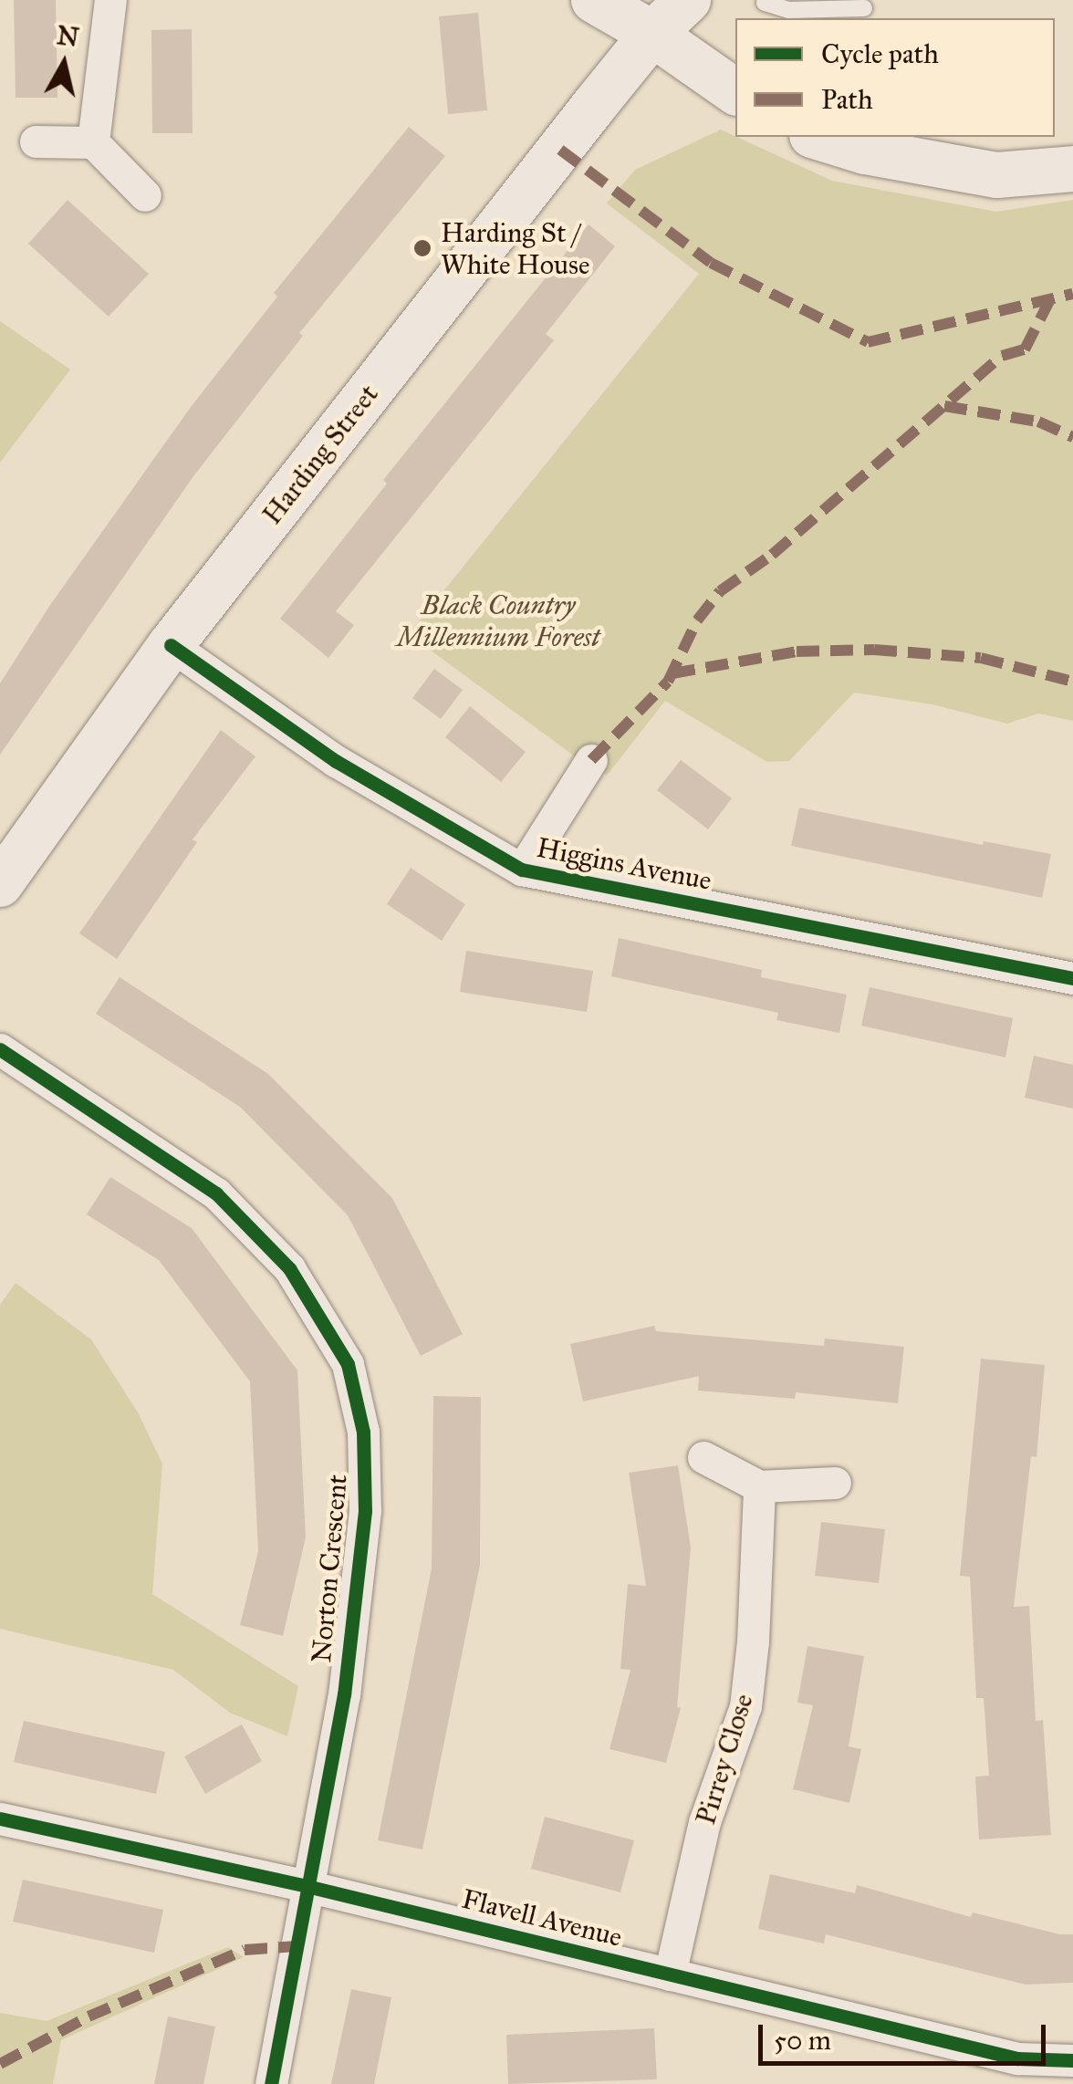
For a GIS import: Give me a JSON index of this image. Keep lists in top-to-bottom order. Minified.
{"streets":{"main road":["Harding Street"],"street":["Higgins Avenue","Norton Crescent","Pirrey Close","Flavell Avenue"]},"crossings":[["Harding Street","Higgins Avenue"],["Norton Crescent","Flavell Avenue"],["Pirrey Close","Flavell Avenue"]],"parks":["Black Country Millennium Forest"],"places":["Harding St / White House"],"legend":["Cycle path","Path"],"scale_bar":"50 m","north":"top"}
